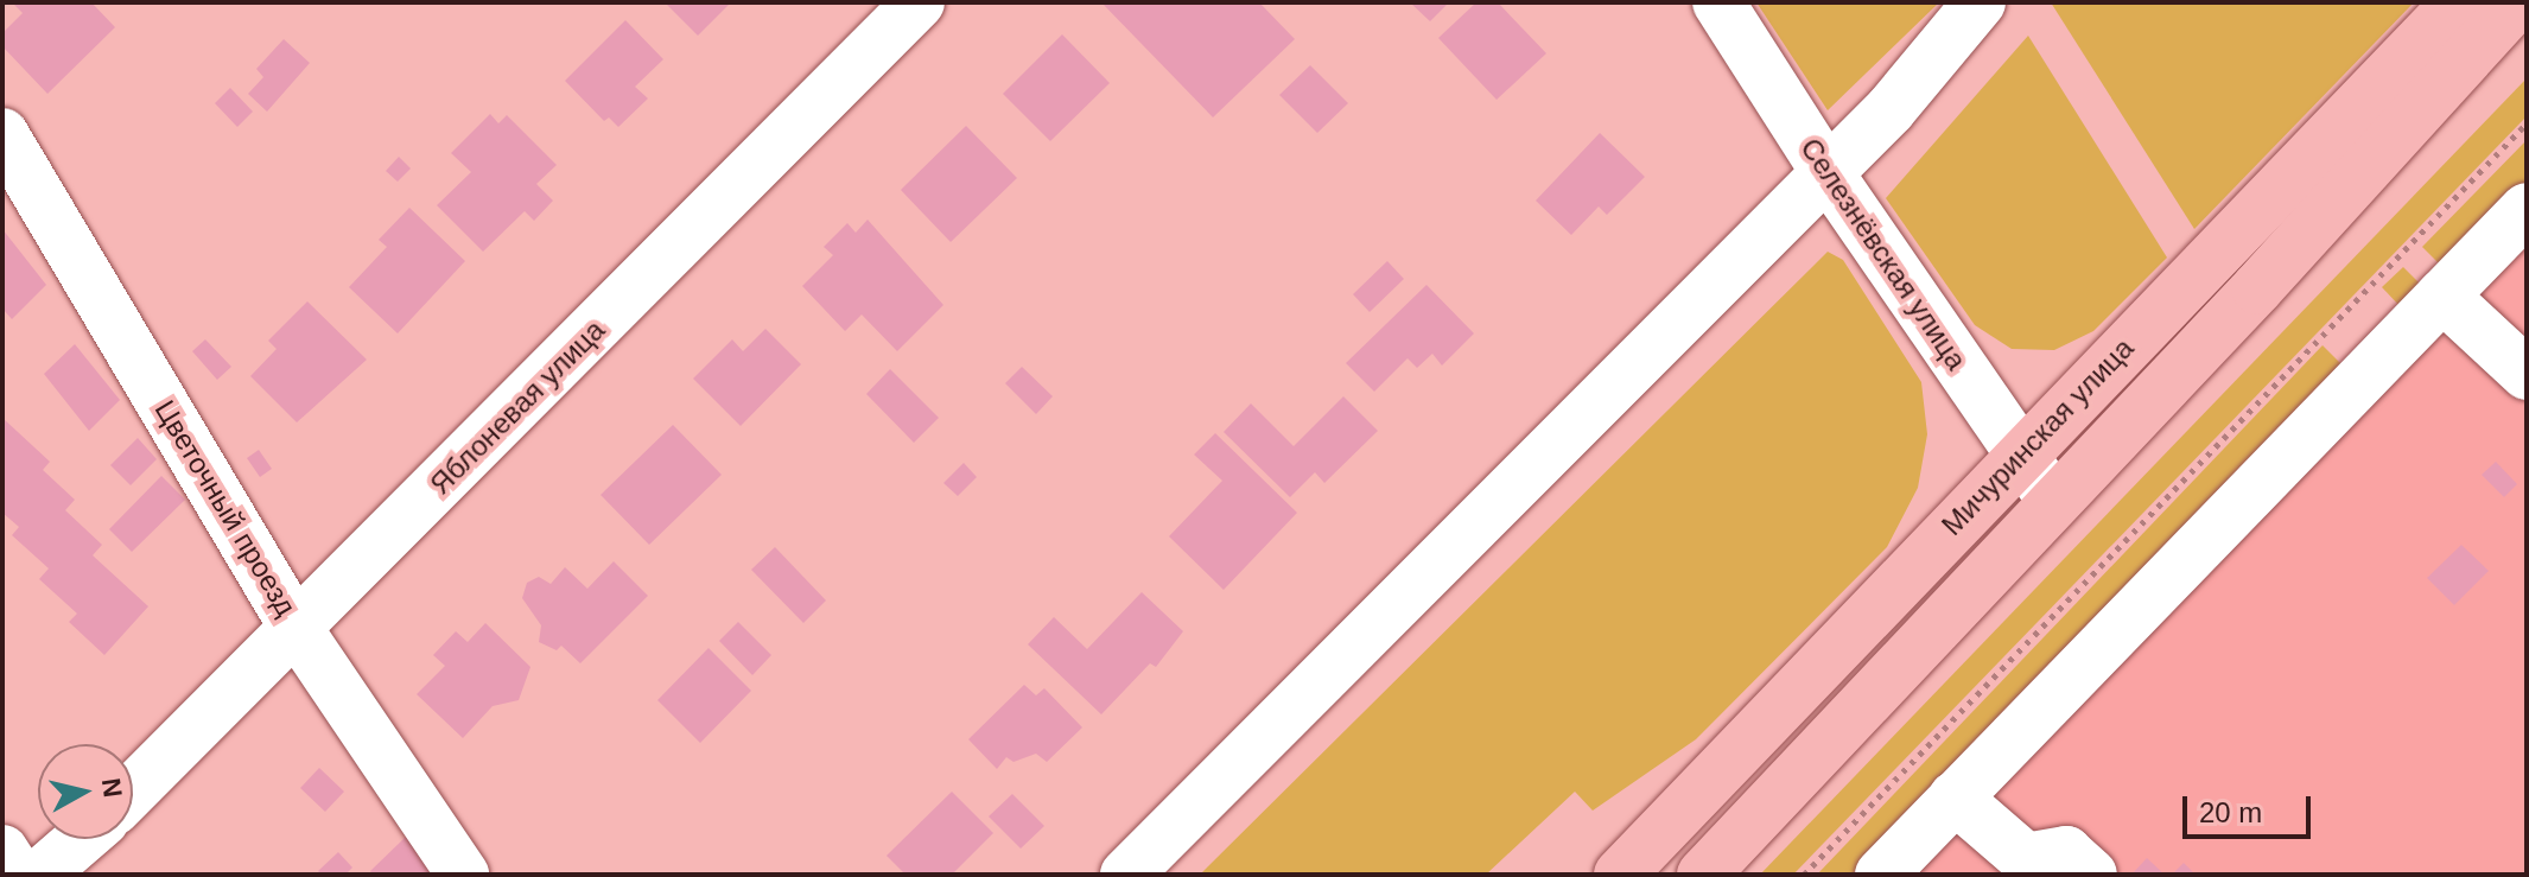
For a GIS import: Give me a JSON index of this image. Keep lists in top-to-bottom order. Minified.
{"streets":{"main road":["Мичуринская улица"],"street":["Селезнёвская улица","Яблоневая улица","Цветочный проезд"]},"crossings":[["Селезнёвская улица","Мичуринская улица"],["Яблоневая улица","Цветочный проезд"]],"scale_bar":"20 m","north":"right"}
